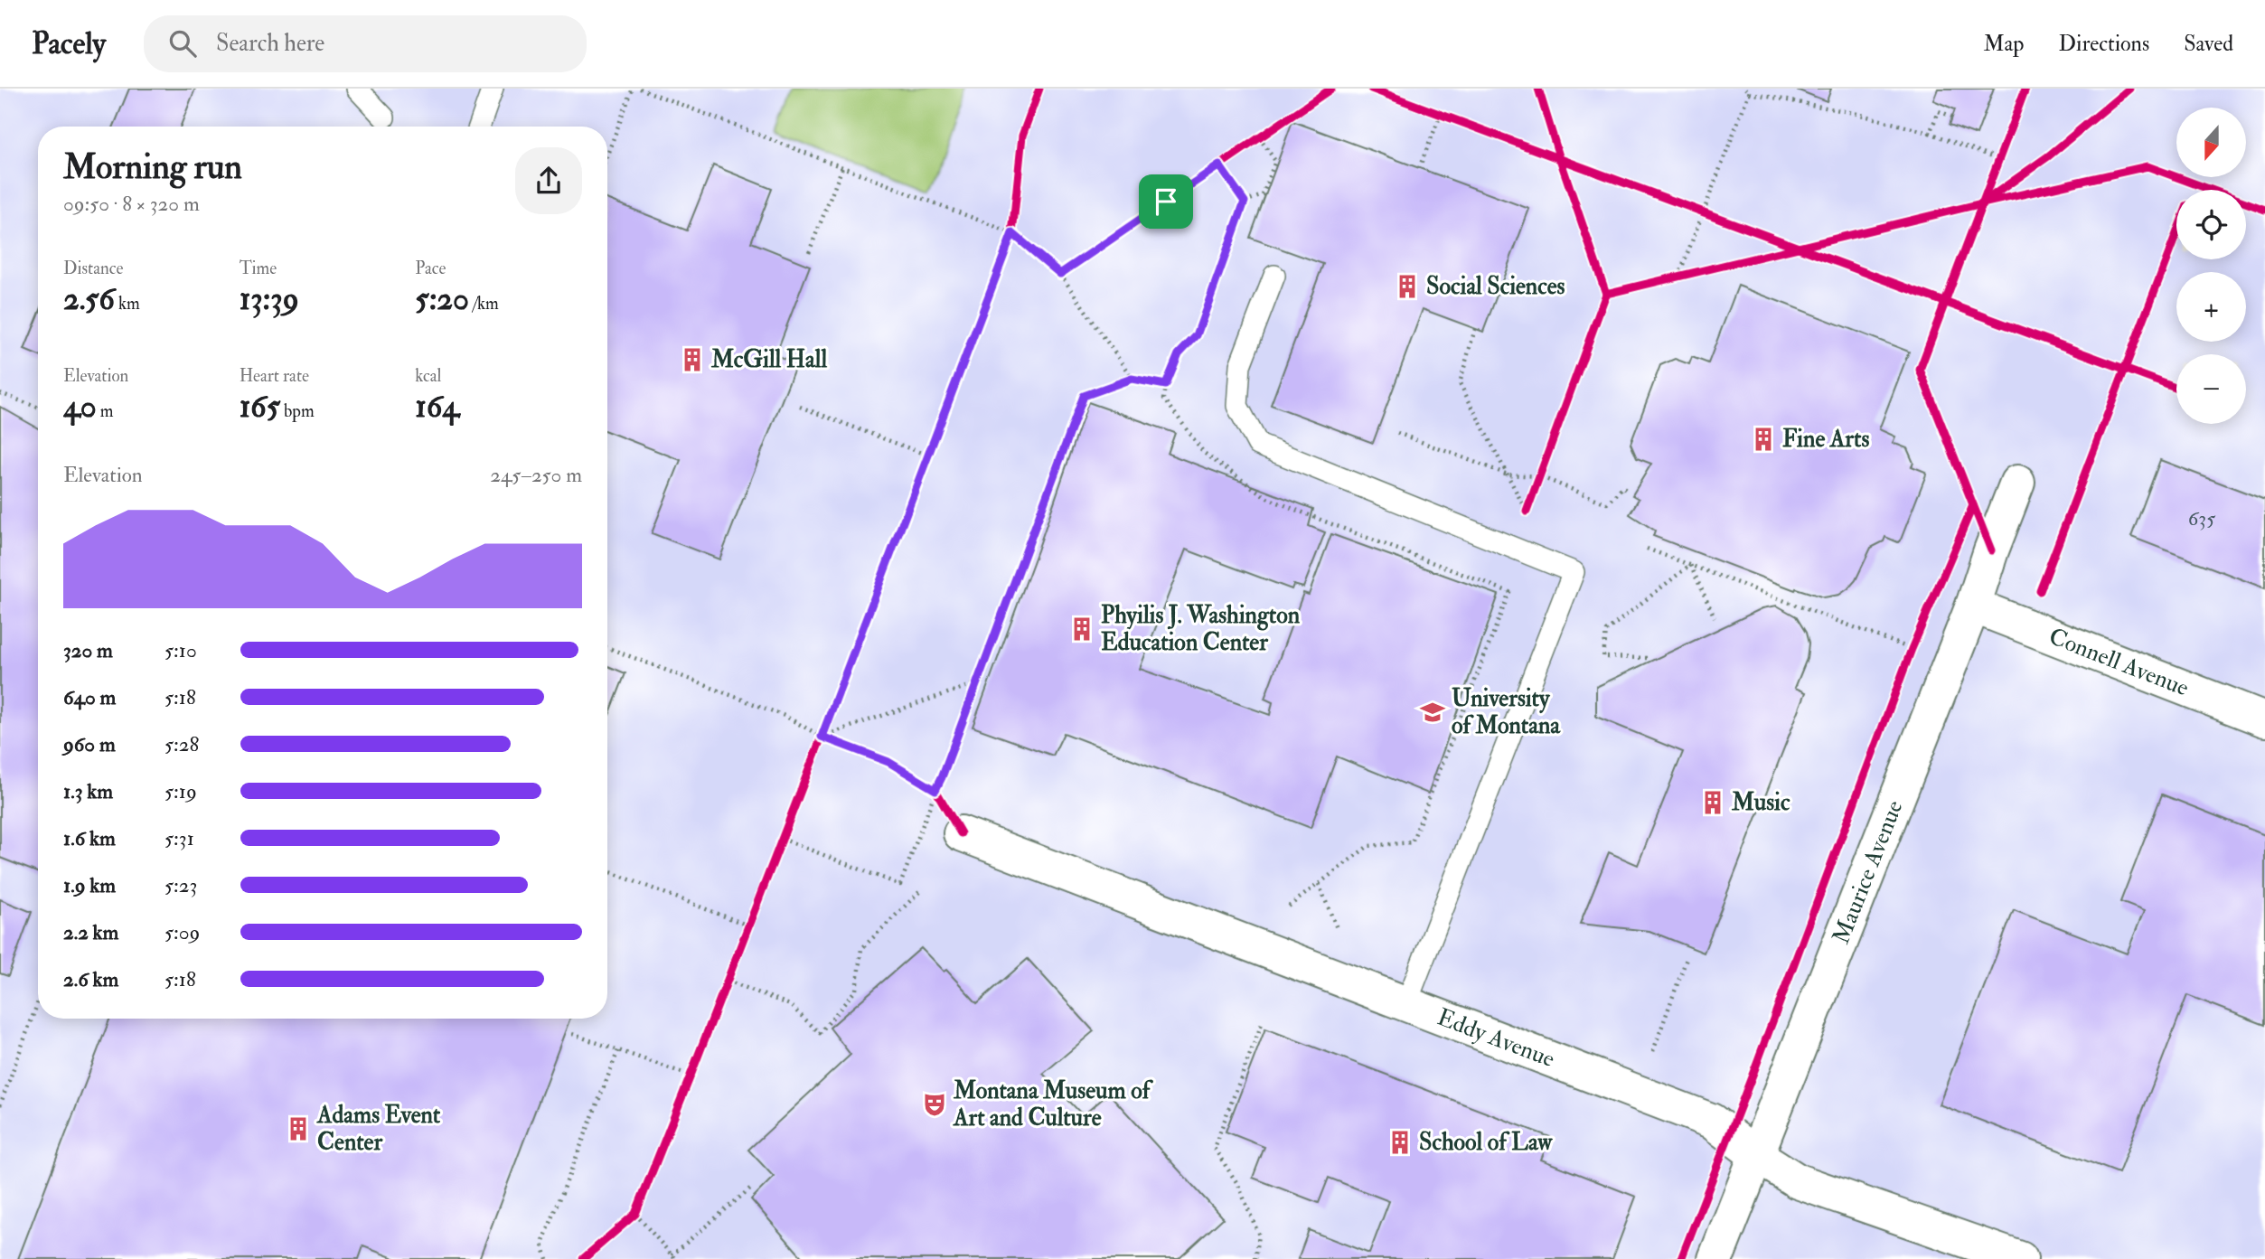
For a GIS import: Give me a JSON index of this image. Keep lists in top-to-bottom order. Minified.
{"streets":{"street":["Connell Avenue","Maurice Avenue","Eddy Avenue"]},"crossings":[["Connell Avenue","Maurice Avenue"],["Maurice Avenue","Eddy Avenue"]],"places":{"building":["Social Sciences","McGill Hall","Fine Arts","Phyilis J. Washington Education Center","Music","Adams Event Center","School of Law"],"school or university":["University of Montana"],"theatre":["Montana Museum of Art and Culture"]},"house_numbers":["635"],"north":"bottom","page":{"header":"Pacely","search":"Search here","nav":["Map","Directions","Saved"],"map_buttons":["+","−"],"heading":["Morning run","09:50 · 8 × 320 m"],"stats":[["Distance","2.56 km"],["Time","13:39"],["Pace","5:20 /km"],["Elevation","40 m"],["Heart rate","165 bpm"],["kcal","164"]],"chart":["Elevation","245–250 m"],"list":[{"name":"320 m","note":"5:10"},{"name":"640 m","note":"5:18"},{"name":"960 m","note":"5:28"},{"name":"1.3 km","note":"5:19"},{"name":"1.6 km","note":"5:31"},{"name":"1.9 km","note":"5:23"},{"name":"2.2 km","note":"5:09"},{"name":"2.6 km","note":"5:18"}]}}
